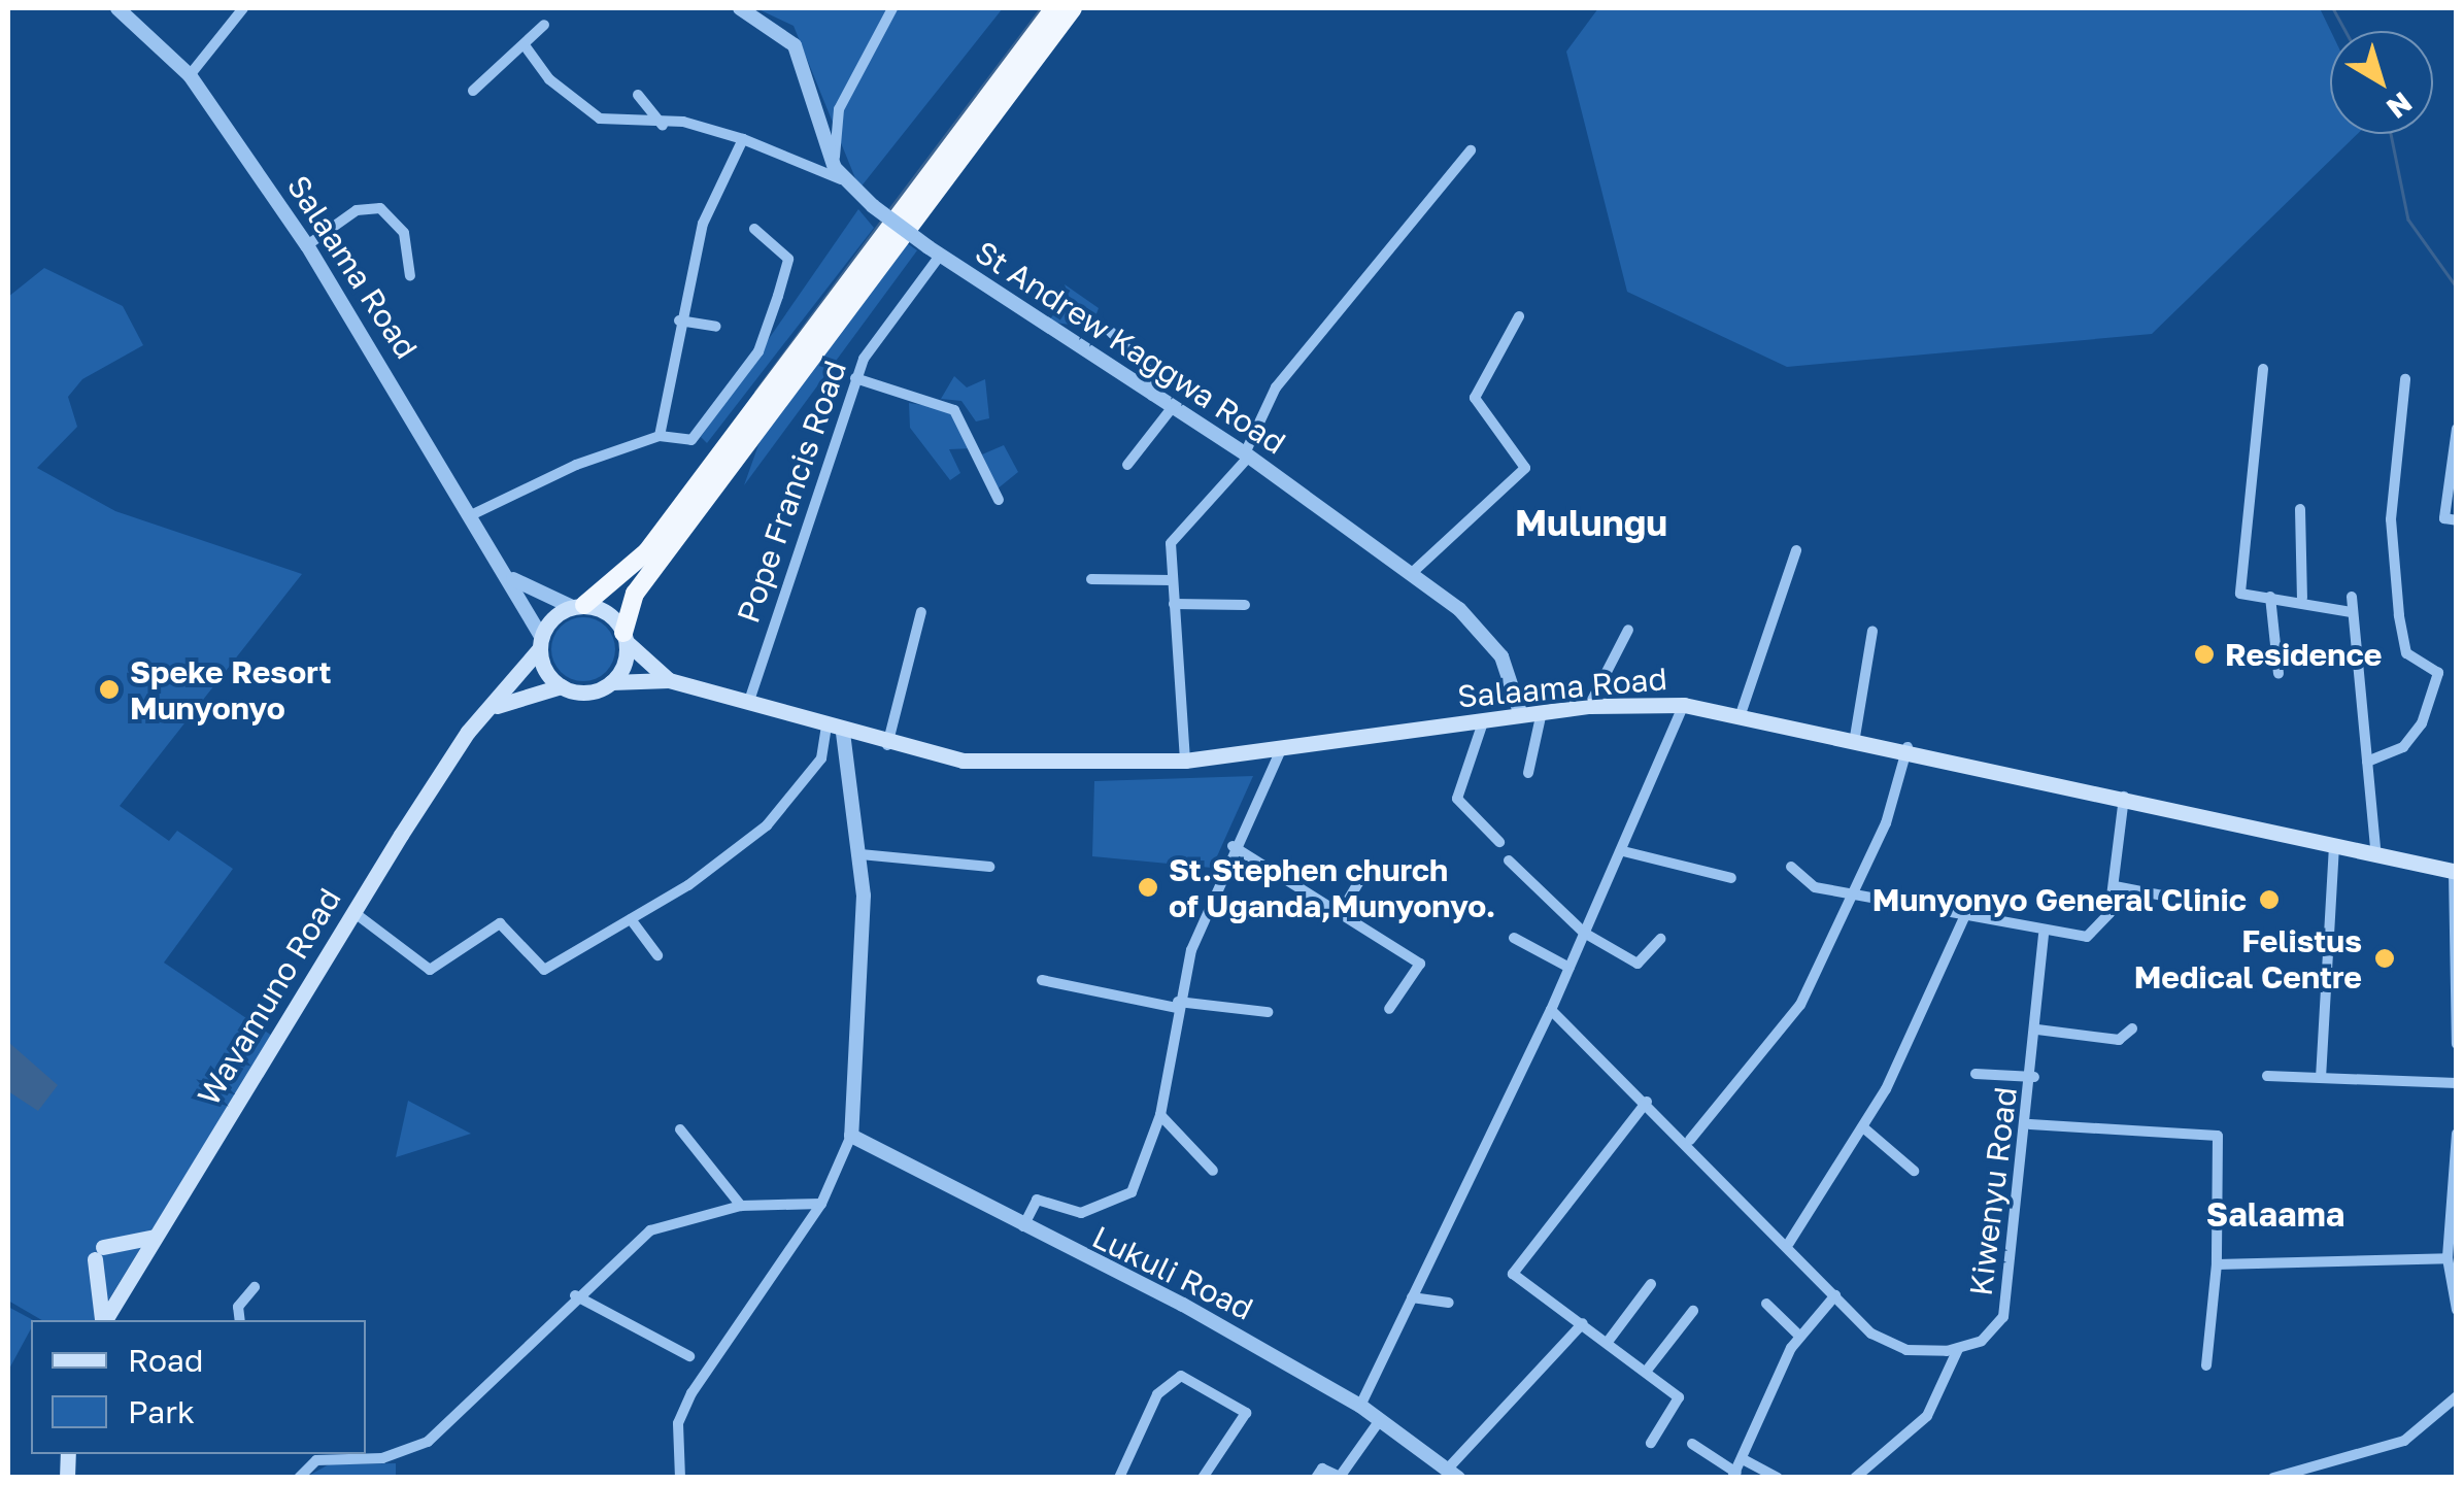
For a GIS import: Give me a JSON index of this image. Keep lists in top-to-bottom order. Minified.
{"streets":{"main road":["Salaama Road","Wavamuno Road"],"street":["St Andrew Kaggwa Road","Pope Francis Road","Kiwenyu Road","Lukuli Road"]},"crossings":[["Salaama Road","St Andrew Kaggwa Road"],["Salaama Road","Pope Francis Road"],["Salaama Road","Wavamuno Road"],["St Andrew Kaggwa Road","Pope Francis Road"]],"districts":["Mulungu","Salaama"],"places":["Residence","Speke Resort Munyonyo","St.Stephen church of Uganda,Munyonyo.","Munyonyo General Clinic","Felistus Medical Centre"],"legend":["Road","Park"],"north":"bottom right"}
